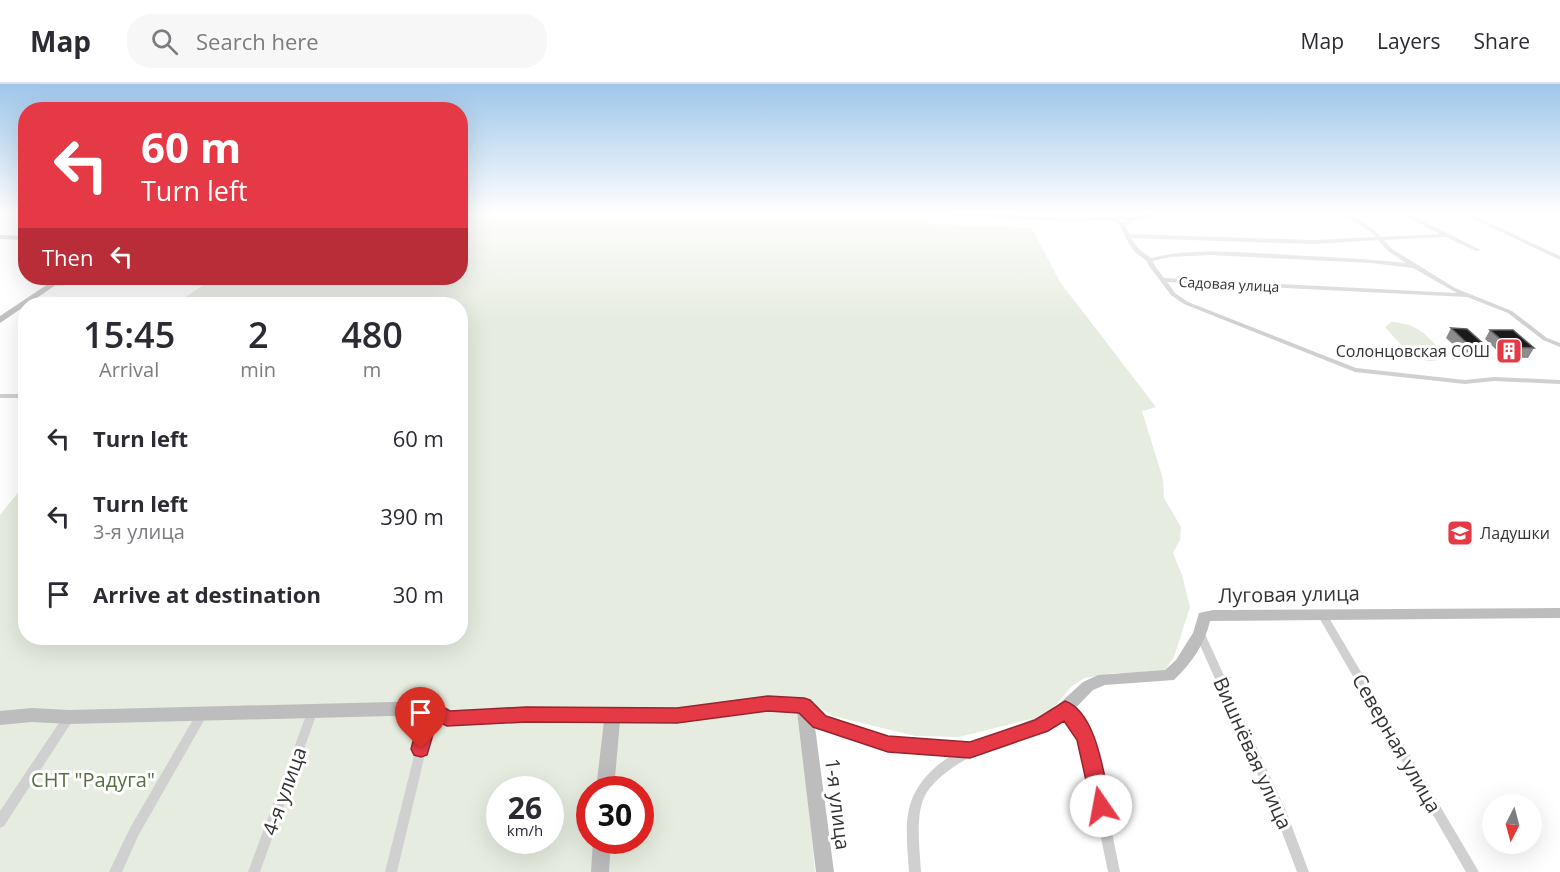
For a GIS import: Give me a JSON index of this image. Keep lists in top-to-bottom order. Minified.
{"streets":{"street":["Садовая улица","Луговая улица","Северная улица","Вишнёвая улица","4-я улица","1-я улица"]},"crossings":[["Луговая улица","Северная улица"],["Луговая улица","Вишнёвая улица"]],"parks":["СНТ \"Радуга\""],"places":{"building":["Солонцовская СОШ"],"school or university":["Ладушки"]},"north":"bottom","page":{"header":"Map","search":"Search here","nav":["Map","Layers","Share"],"turn":["60 m","Turn left"],"then":"Then","eta":["15:45","Arrival","2","min","480","m"],"list":[{"name":"Turn left","value":"60 m"},{"name":"Turn left","note":"3-я улица","value":"390 m"},{"name":"Arrive at destination","value":"30 m"}],"speed":"26 km/h","limit":"30"}}
